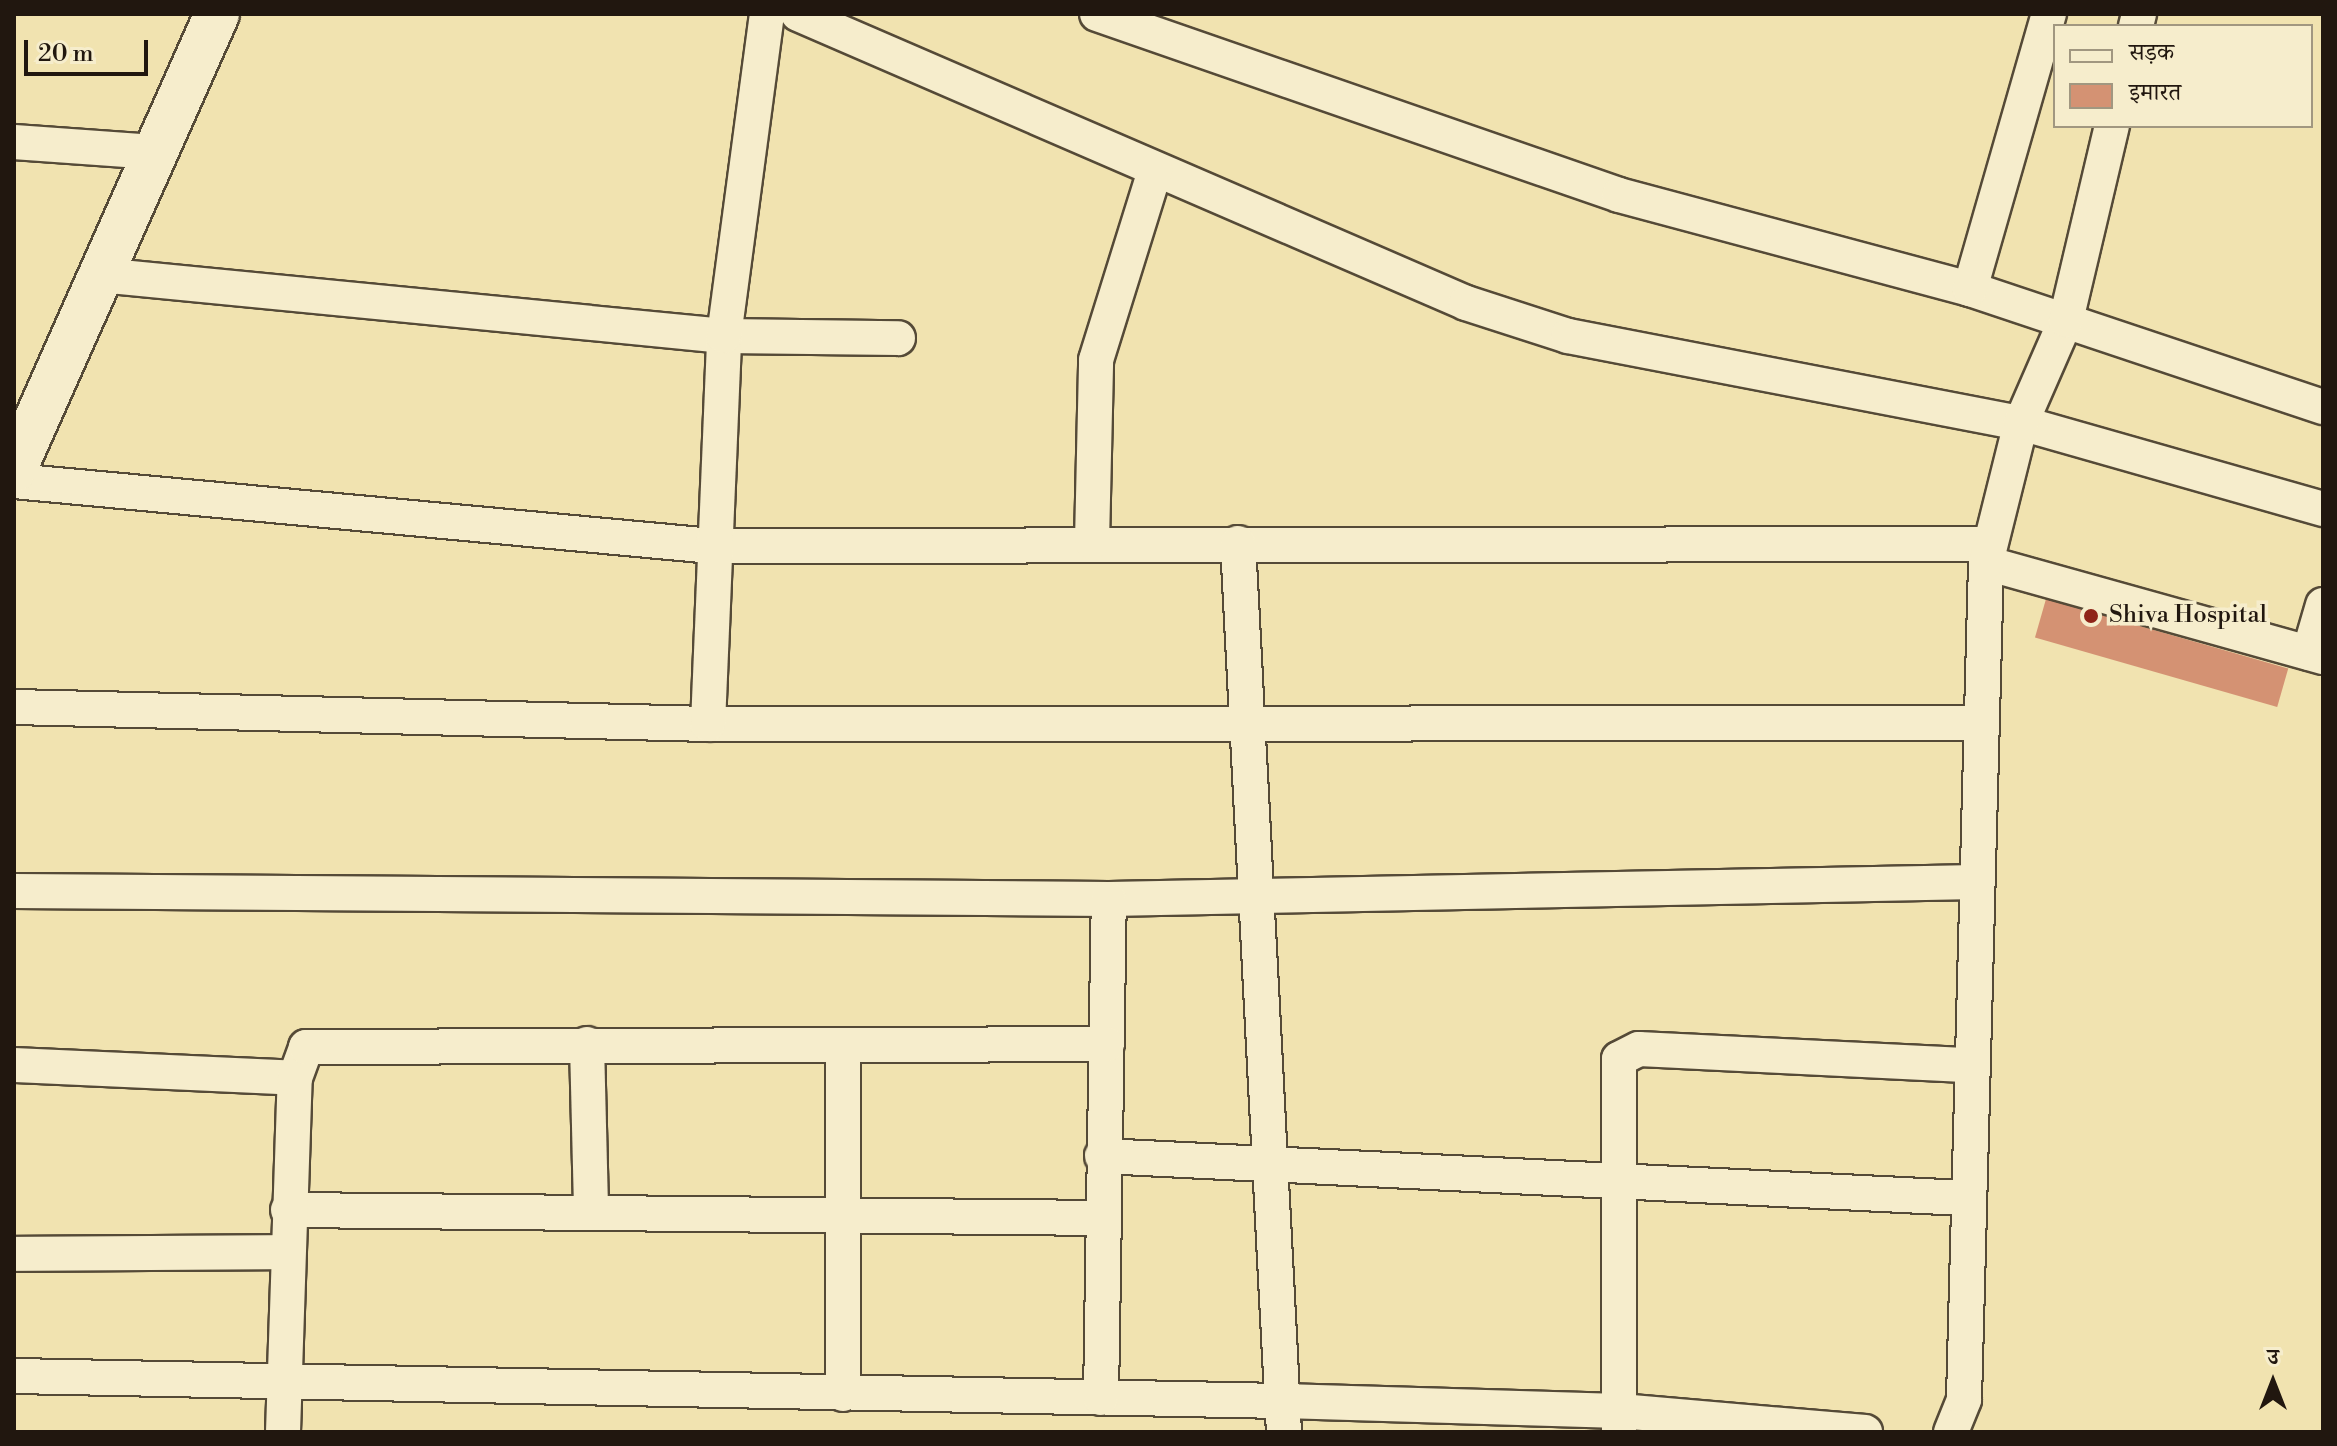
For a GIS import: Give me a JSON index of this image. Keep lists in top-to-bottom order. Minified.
{"places":["Shiva Hospital"],"legend":["सड़क","इमारत"],"scale_bar":"20 m","north":"top"}
